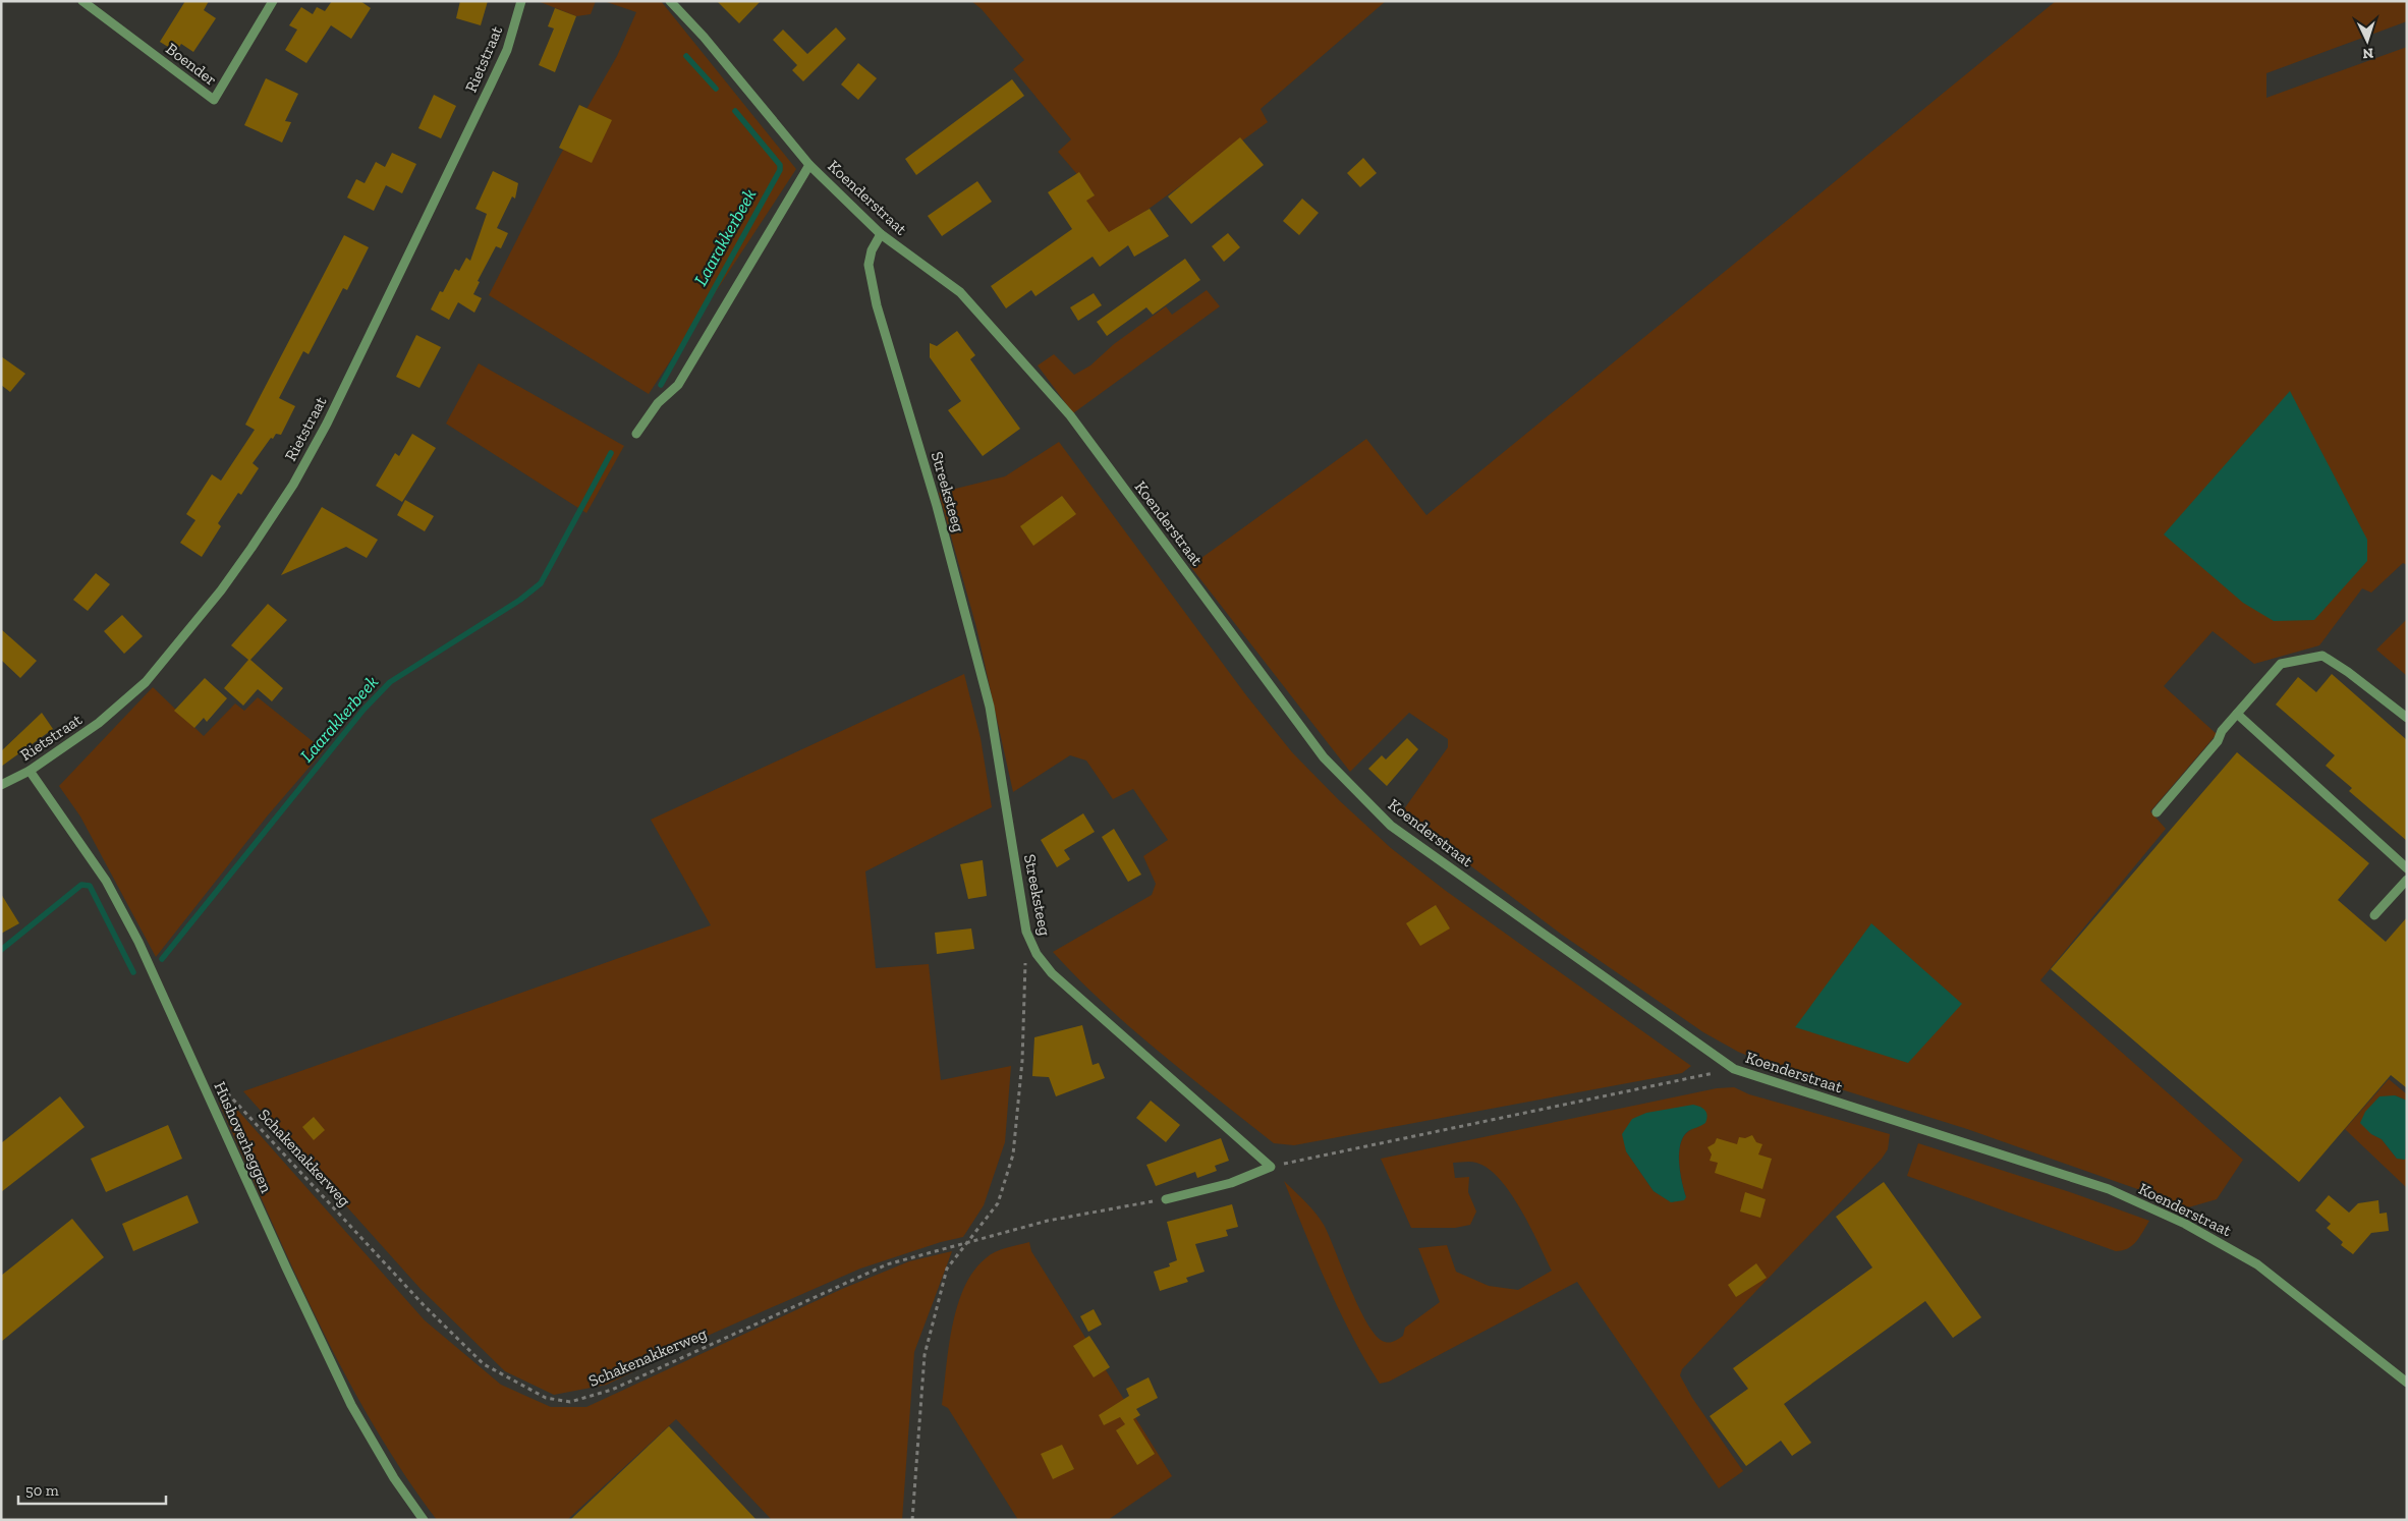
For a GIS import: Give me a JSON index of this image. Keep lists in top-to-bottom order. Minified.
{"streets":{"street":["Rietstraat","Boender","Koenderstraat","Streeksteeg","Hushoverheggen"],"path":["Schakenakkerweg"]},"crossings":[["Rietstraat","Hushoverheggen"],["Koenderstraat","Streeksteeg"],["Hushoverheggen","Schakenakkerweg"]],"water":["Laarakkerbeek"],"scale_bar":"50 m","north":"bottom"}
